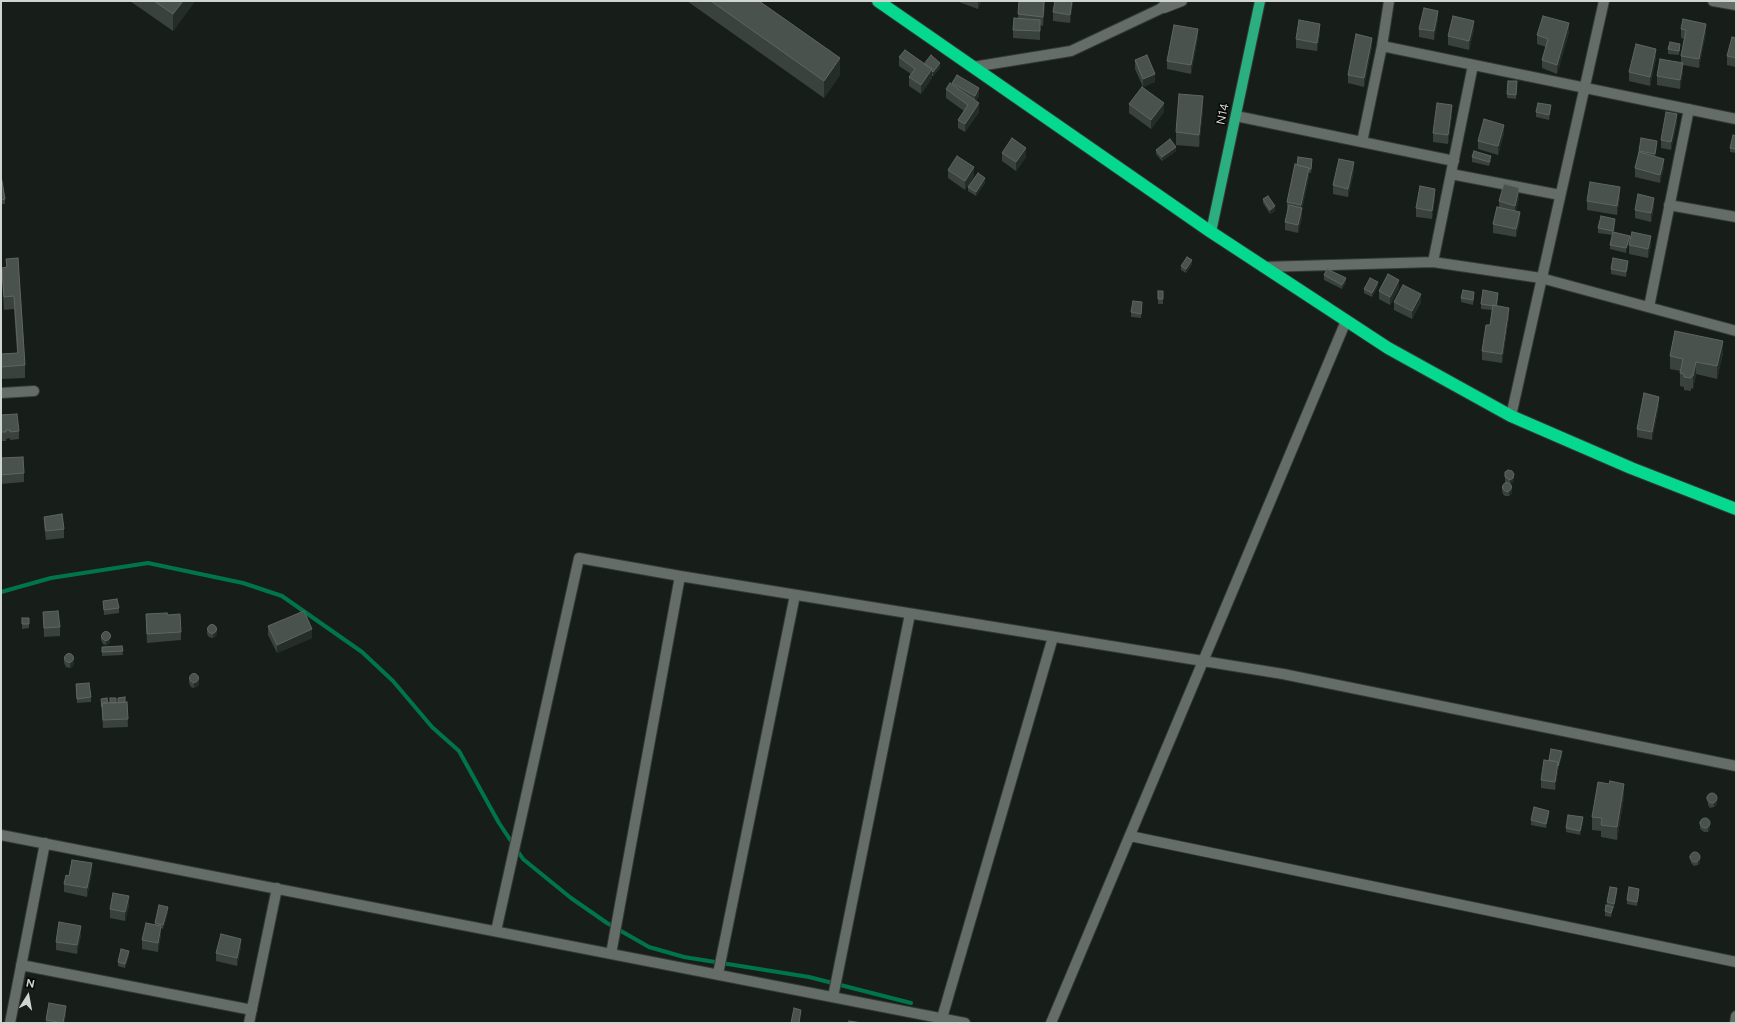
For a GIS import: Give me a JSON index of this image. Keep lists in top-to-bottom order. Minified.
{"streets":{"main road":["N14"]},"north":"top"}
